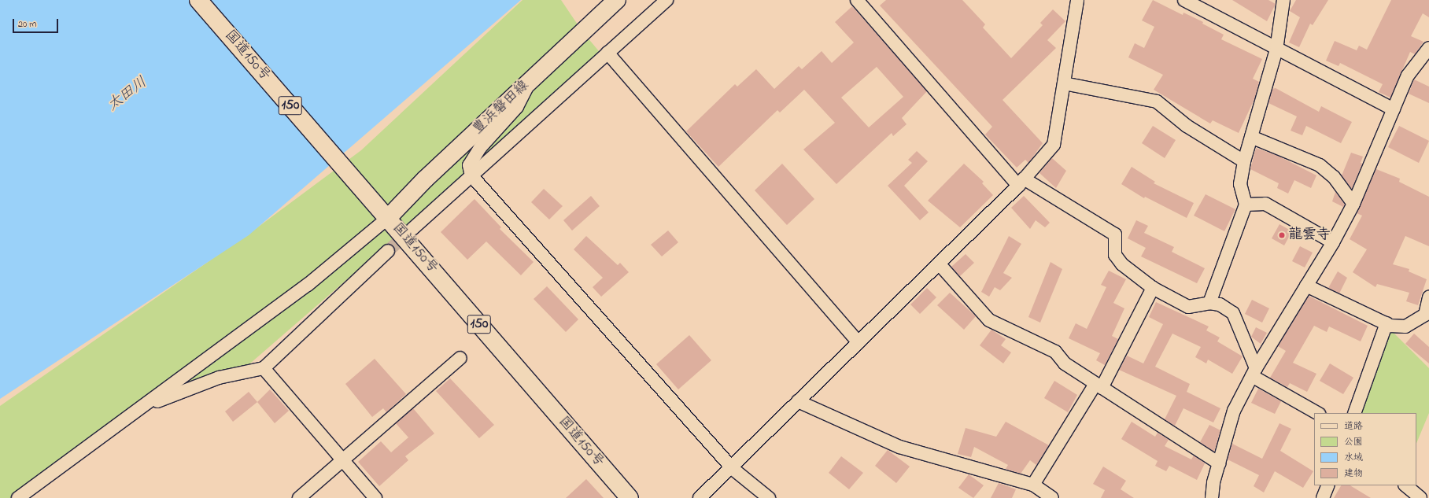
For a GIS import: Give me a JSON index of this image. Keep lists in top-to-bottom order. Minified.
{"streets":{"main road":["国道150号","150","豊浜磐田線"]},"crossings":[["国道150号","豊浜磐田線"]],"water":["太田川"],"places":["龍雲寺"],"legend":["道路","公園","水域","建物"],"scale_bar":"20 m"}
